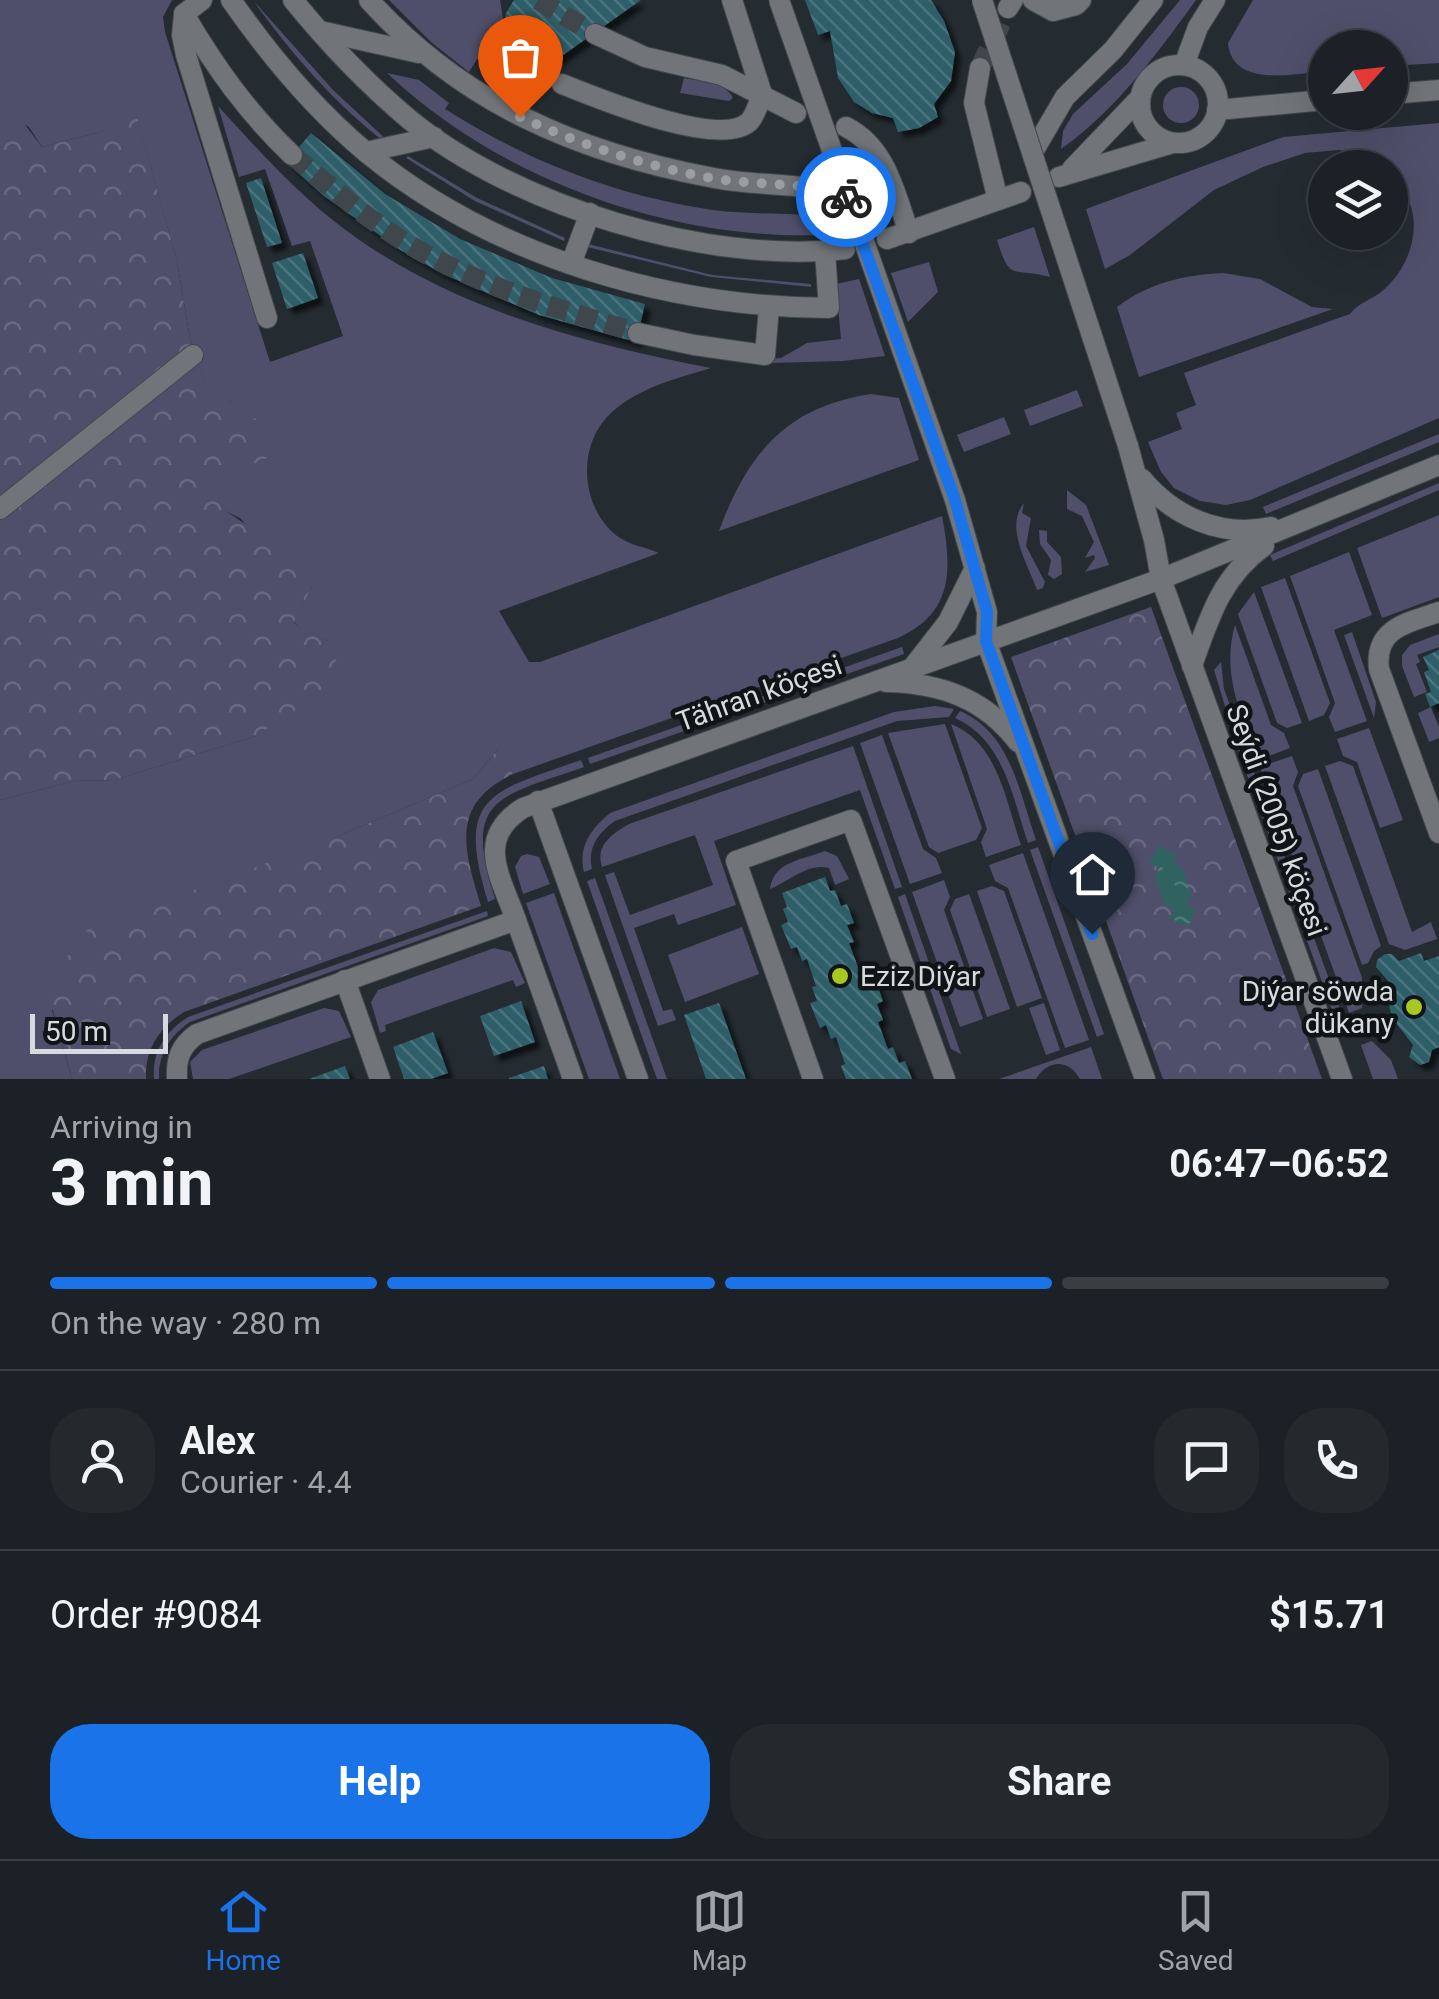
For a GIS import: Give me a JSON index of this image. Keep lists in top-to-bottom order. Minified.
{"streets":{"street":["Tähran köçesi","Seýdi (2005) köçesi"]},"crossings":[["Tähran köçesi","Seýdi (2005) köçesi"]],"places":["Eziz Diýar","Diýar söwda dükany"],"scale_bar":"50 m","north":"top right","page":{"scale":"50 m","heading":["3 min","Arriving in","06:47–06:52"],"panel":["Alex","Courier · 4.4","Order #9084","$15.71"],"bar":"On the way · 280 m","buttons":["Help","Share"],"tabs":["Home","Map","Saved"]}}
